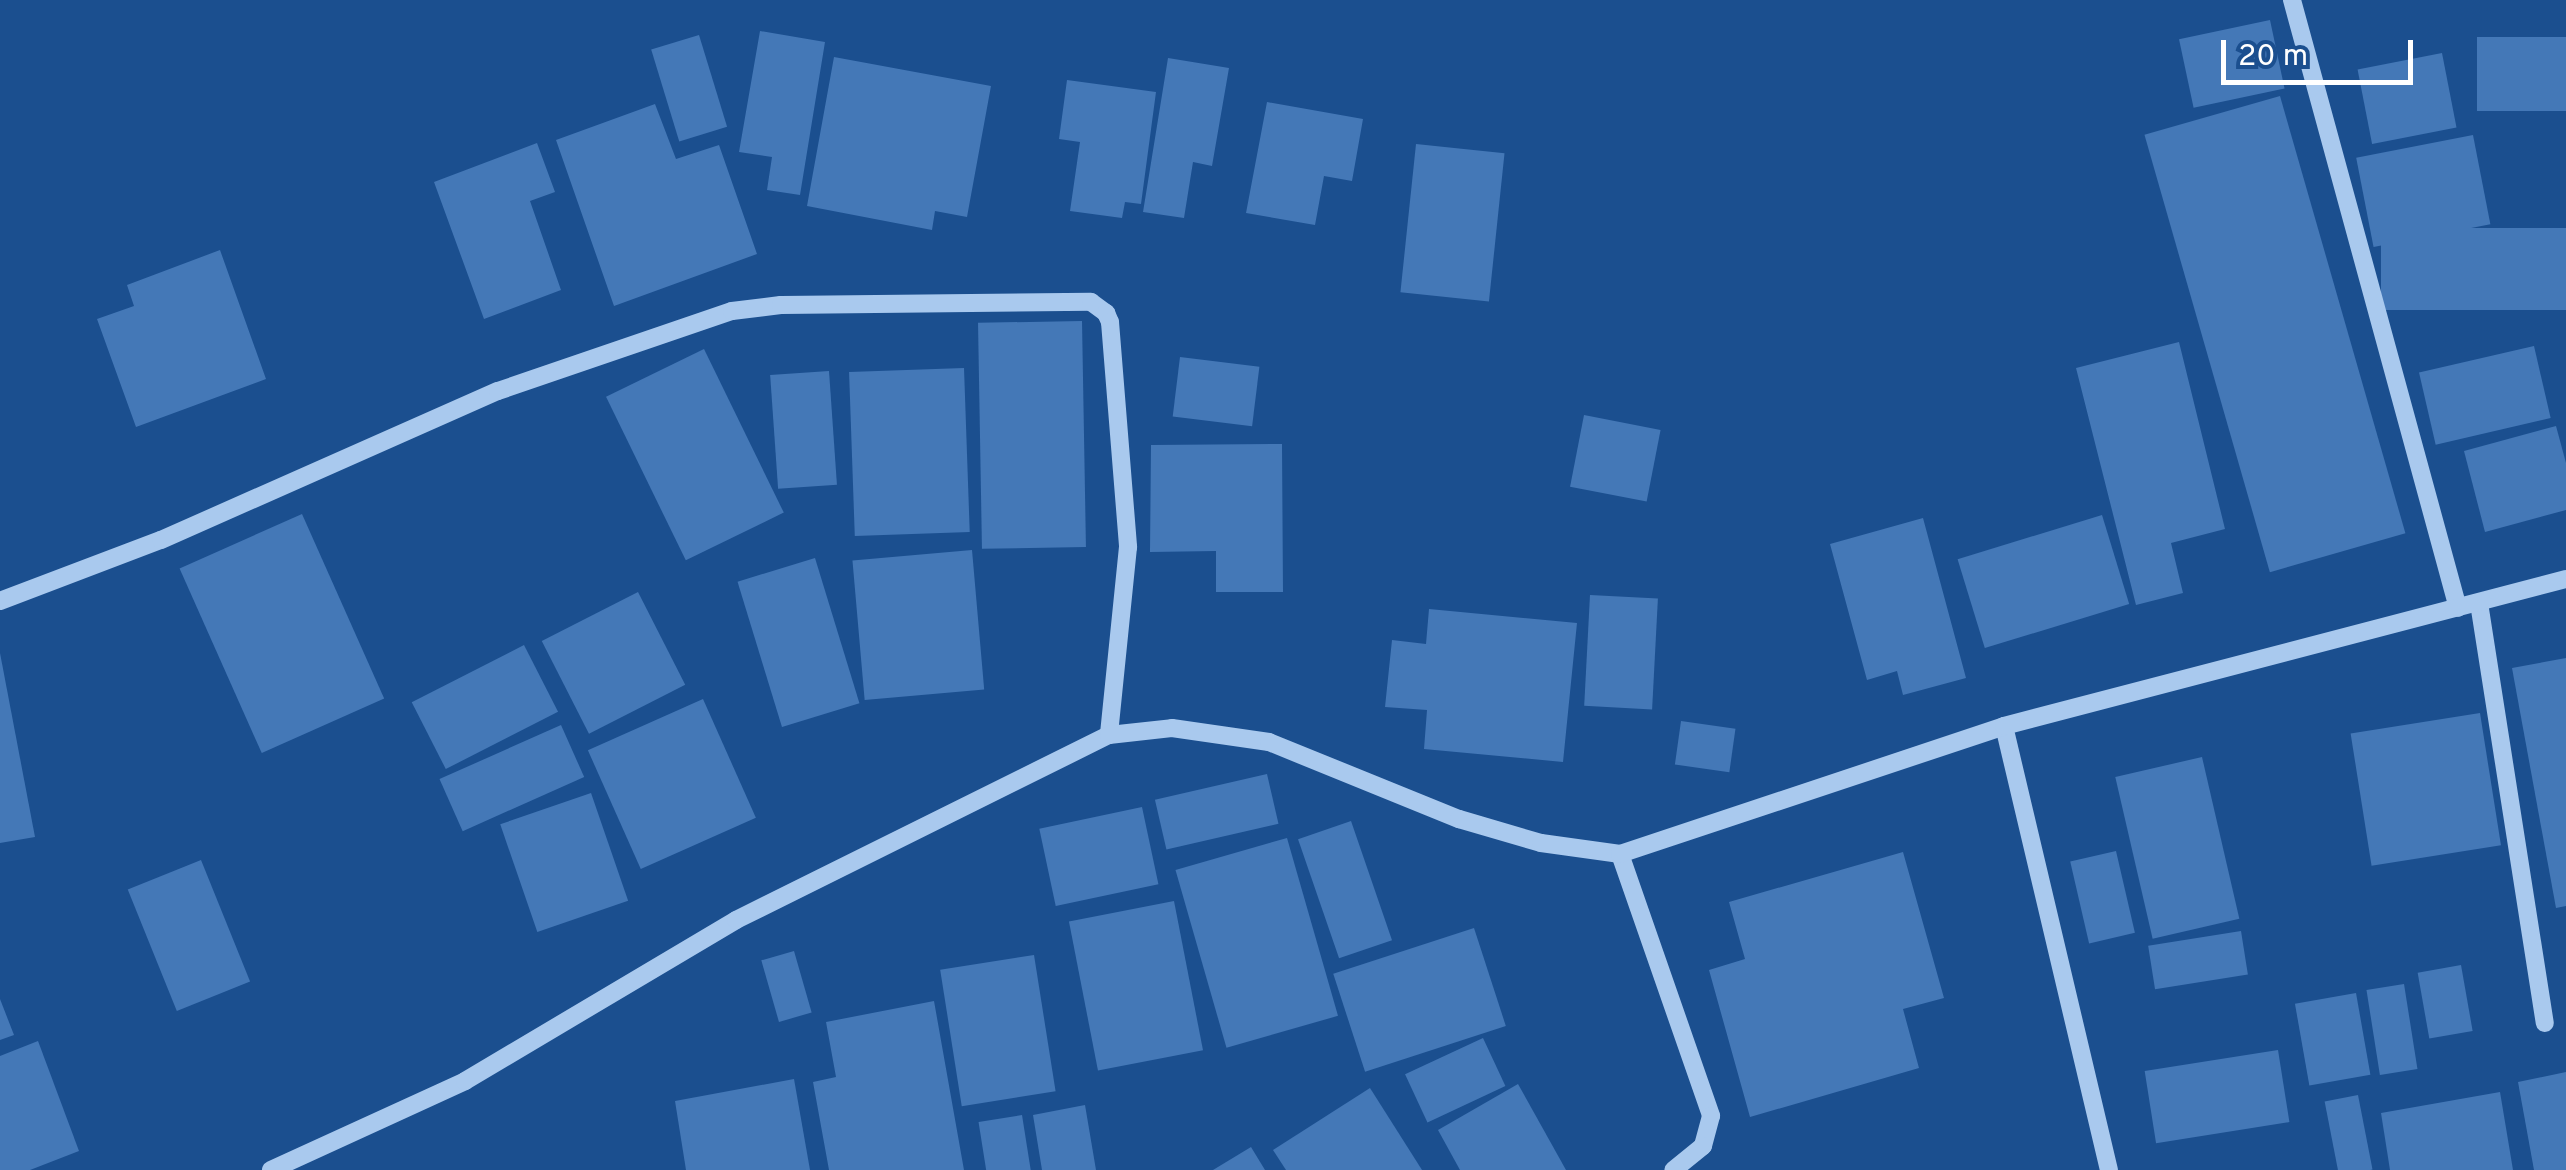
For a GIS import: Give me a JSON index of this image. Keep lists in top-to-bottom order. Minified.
{"scale_bar":"20 m"}
